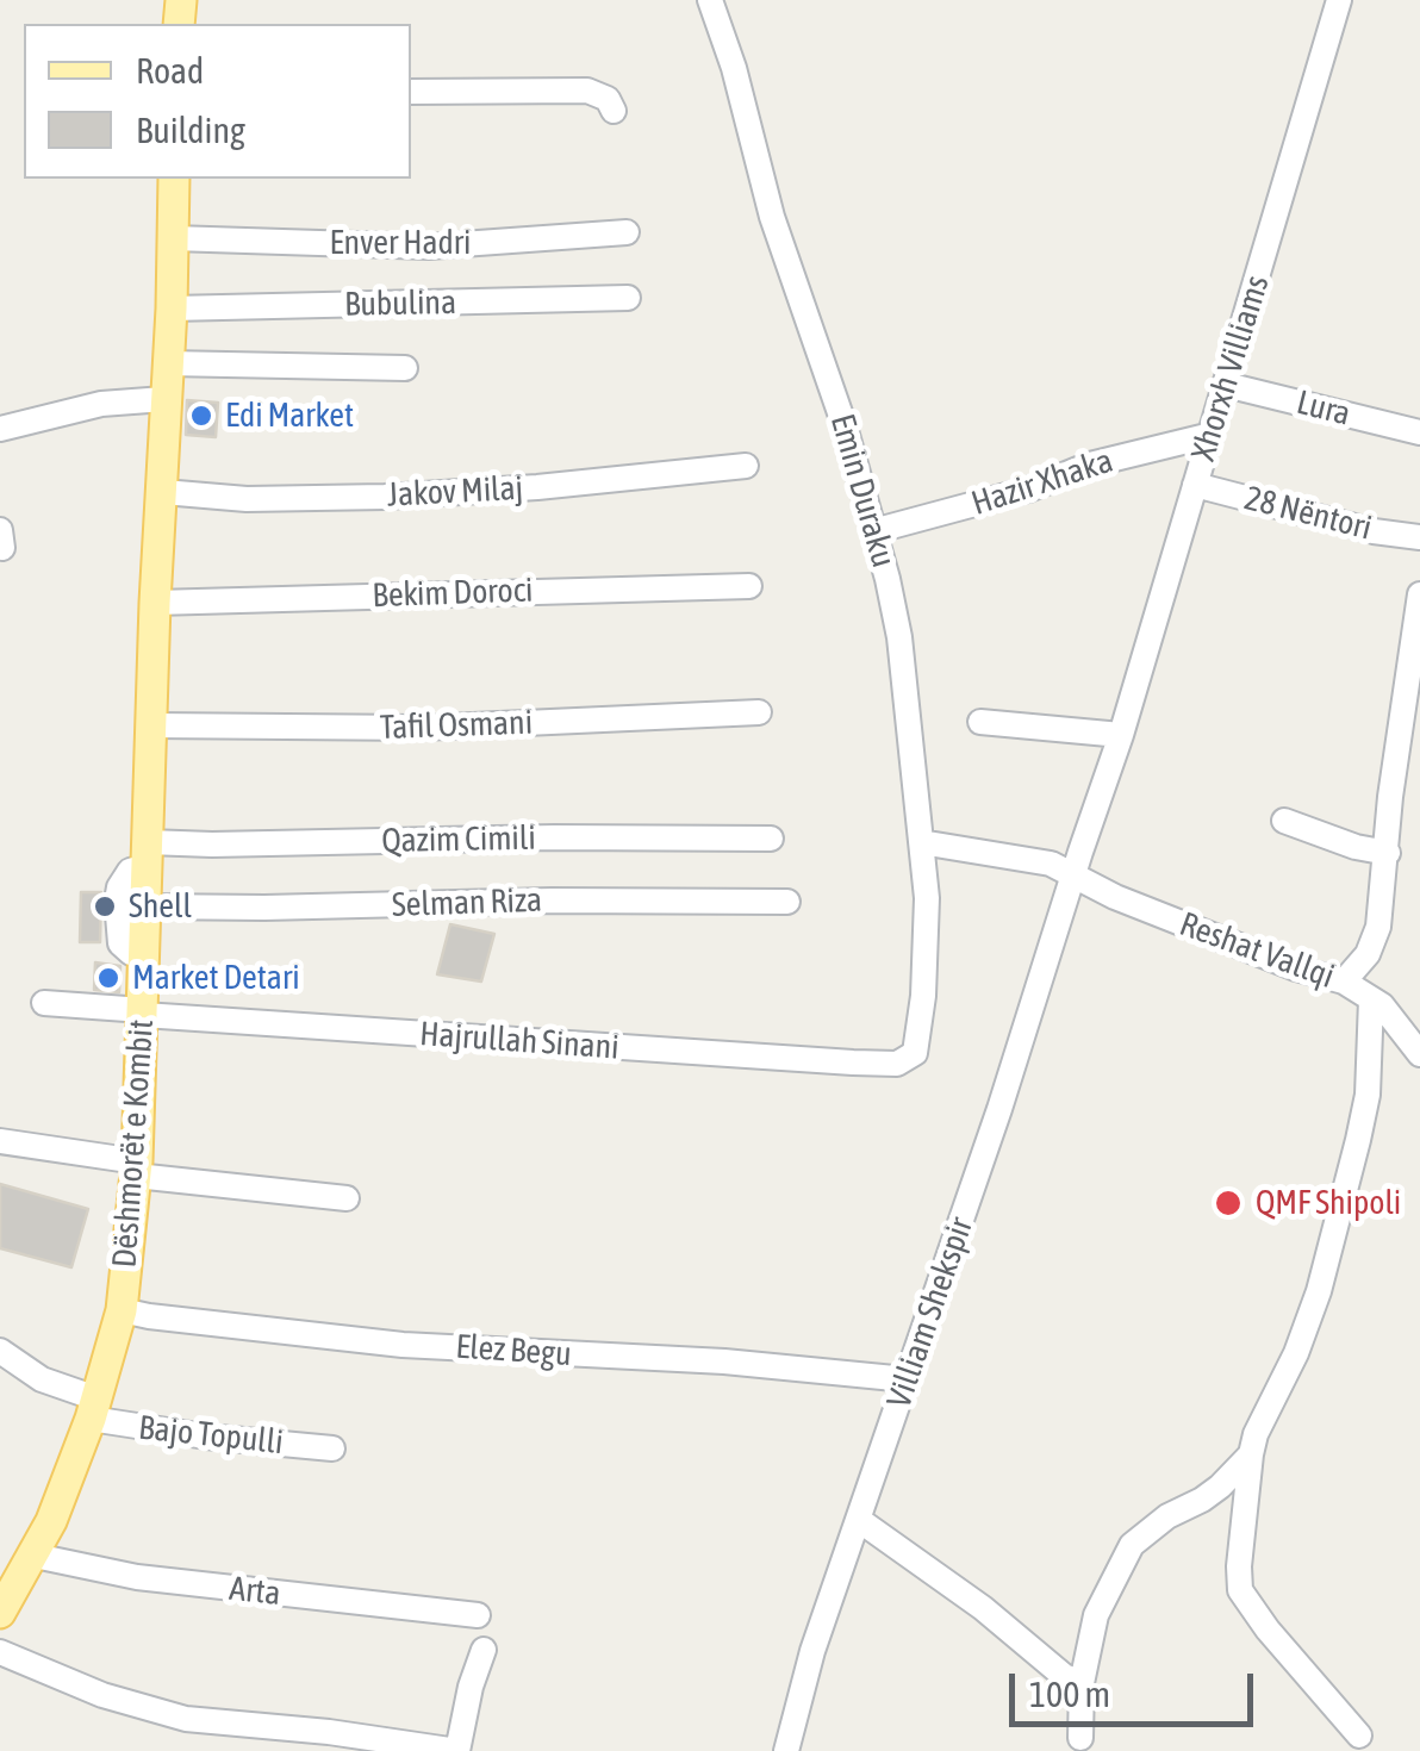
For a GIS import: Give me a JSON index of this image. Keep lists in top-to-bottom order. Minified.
{"streets":{"main road":["Dëshmorët e Kombit"],"street":["Enver Hadri","Bubulina","Xhorxh Villiams","Lura","Hazir Xhaka","Emin Duraku","Jakov Milaj","28 Nëntori","Bekim Doroci","Tafil Osmani","Qazim Cimili","Selman Riza","Reshat Vallqi","Hajrullah Sinani","Villiam Shekspir","Elez Begu","Bajo Topulli","Arta"]},"crossings":[["Enver Hadri","Dëshmorët e Kombit"],["Bubulina","Dëshmorët e Kombit"],["Xhorxh Villiams","Lura"],["Xhorxh Villiams","Hazir Xhaka"],["Xhorxh Villiams","28 Nëntori"],["Xhorxh Villiams","Reshat Vallqi"],["Xhorxh Villiams","Villiam Shekspir"],["Hazir Xhaka","Emin Duraku"],["Emin Duraku","Hajrullah Sinani"],["Jakov Milaj","Dëshmorët e Kombit"],["Bekim Doroci","Dëshmorët e Kombit"],["Tafil Osmani","Dëshmorët e Kombit"],["Qazim Cimili","Dëshmorët e Kombit"],["Selman Riza","Dëshmorët e Kombit"],["Reshat Vallqi","Villiam Shekspir"],["Hajrullah Sinani","Dëshmorët e Kombit"],["Dëshmorët e Kombit","Elez Begu"],["Dëshmorët e Kombit","Bajo Topulli"],["Dëshmorët e Kombit","Arta"],["Villiam Shekspir","Elez Begu"]],"places":["Edi Market","Shell","Market Detari","QMF Shipoli"],"legend":["Road","Building"],"scale_bar":"100 m"}
